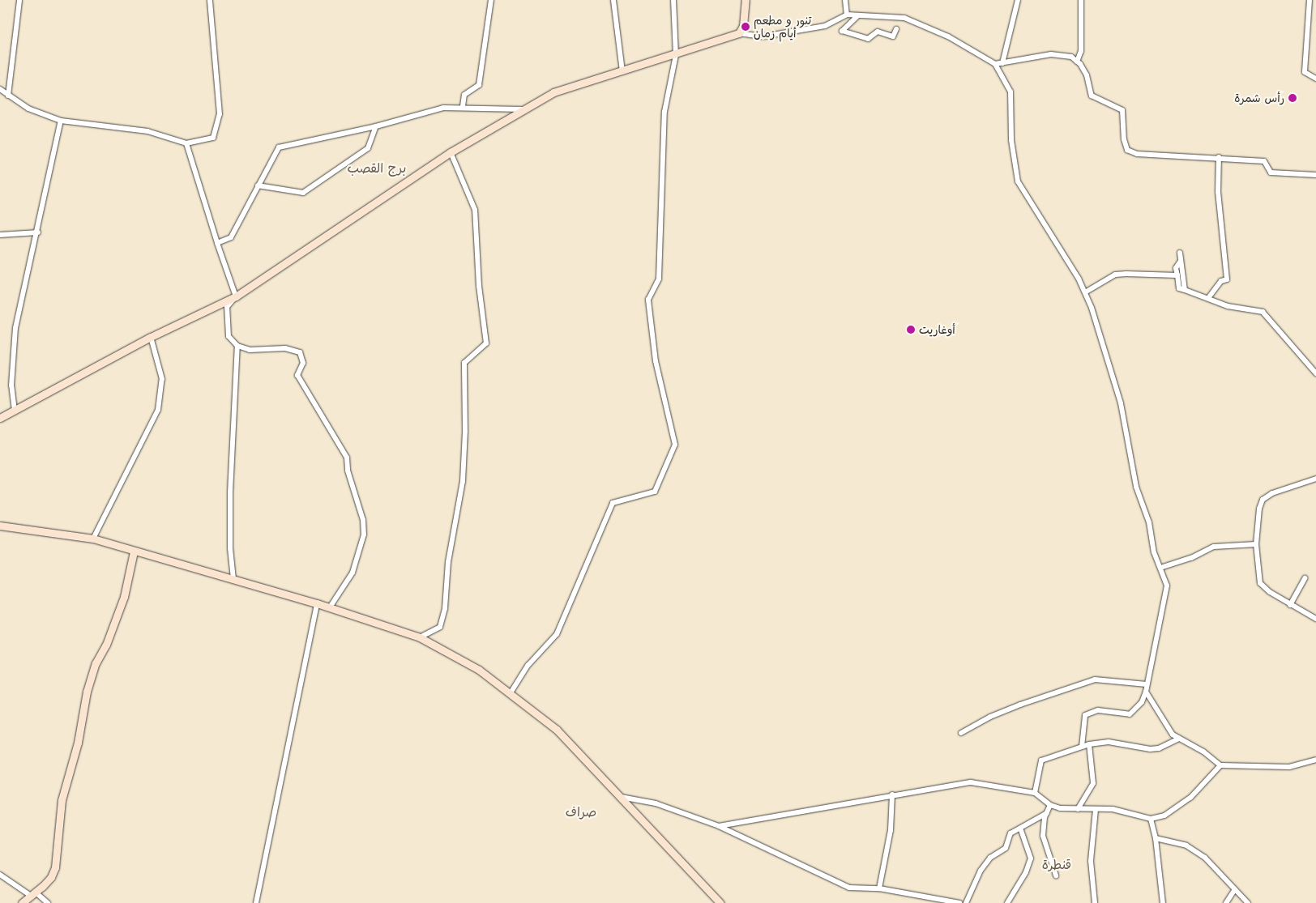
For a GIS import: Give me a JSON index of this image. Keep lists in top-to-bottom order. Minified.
{"districts":["برج القصب","صراف","قنطرة"],"places":["تنور و مطعم أيام زمان","رأس شمرة","أوغاريت"]}
